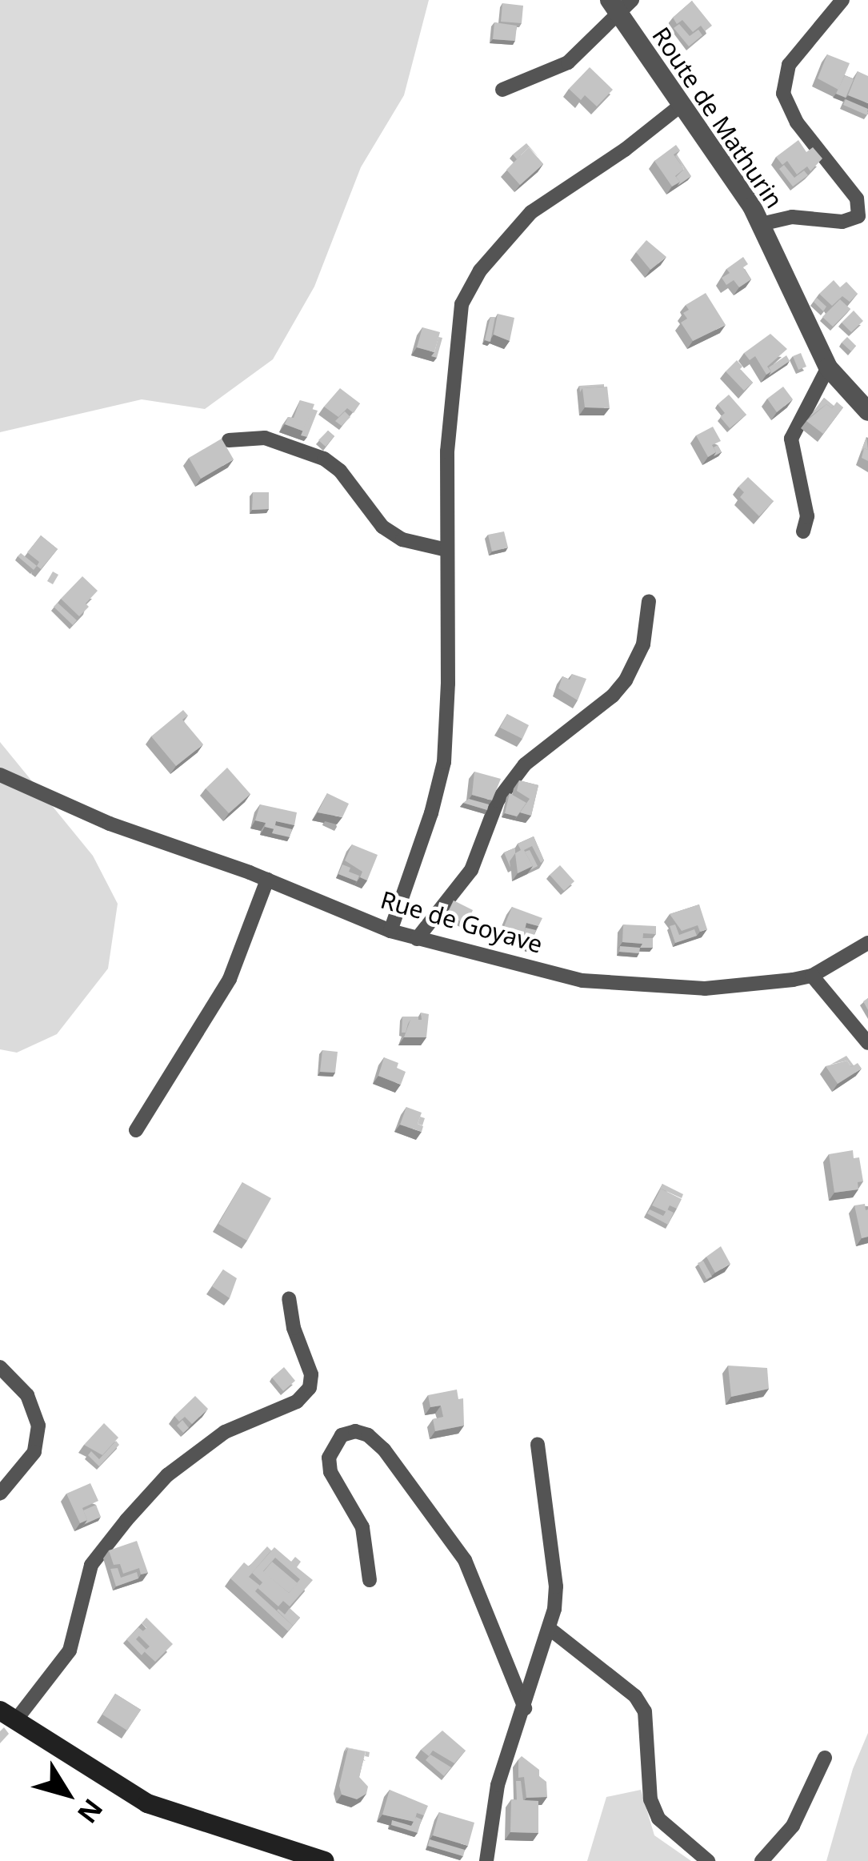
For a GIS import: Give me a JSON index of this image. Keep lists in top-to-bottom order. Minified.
{"streets":{"street":["Route de Mathurin","Rue de Goyave"]},"north":"bottom right"}
